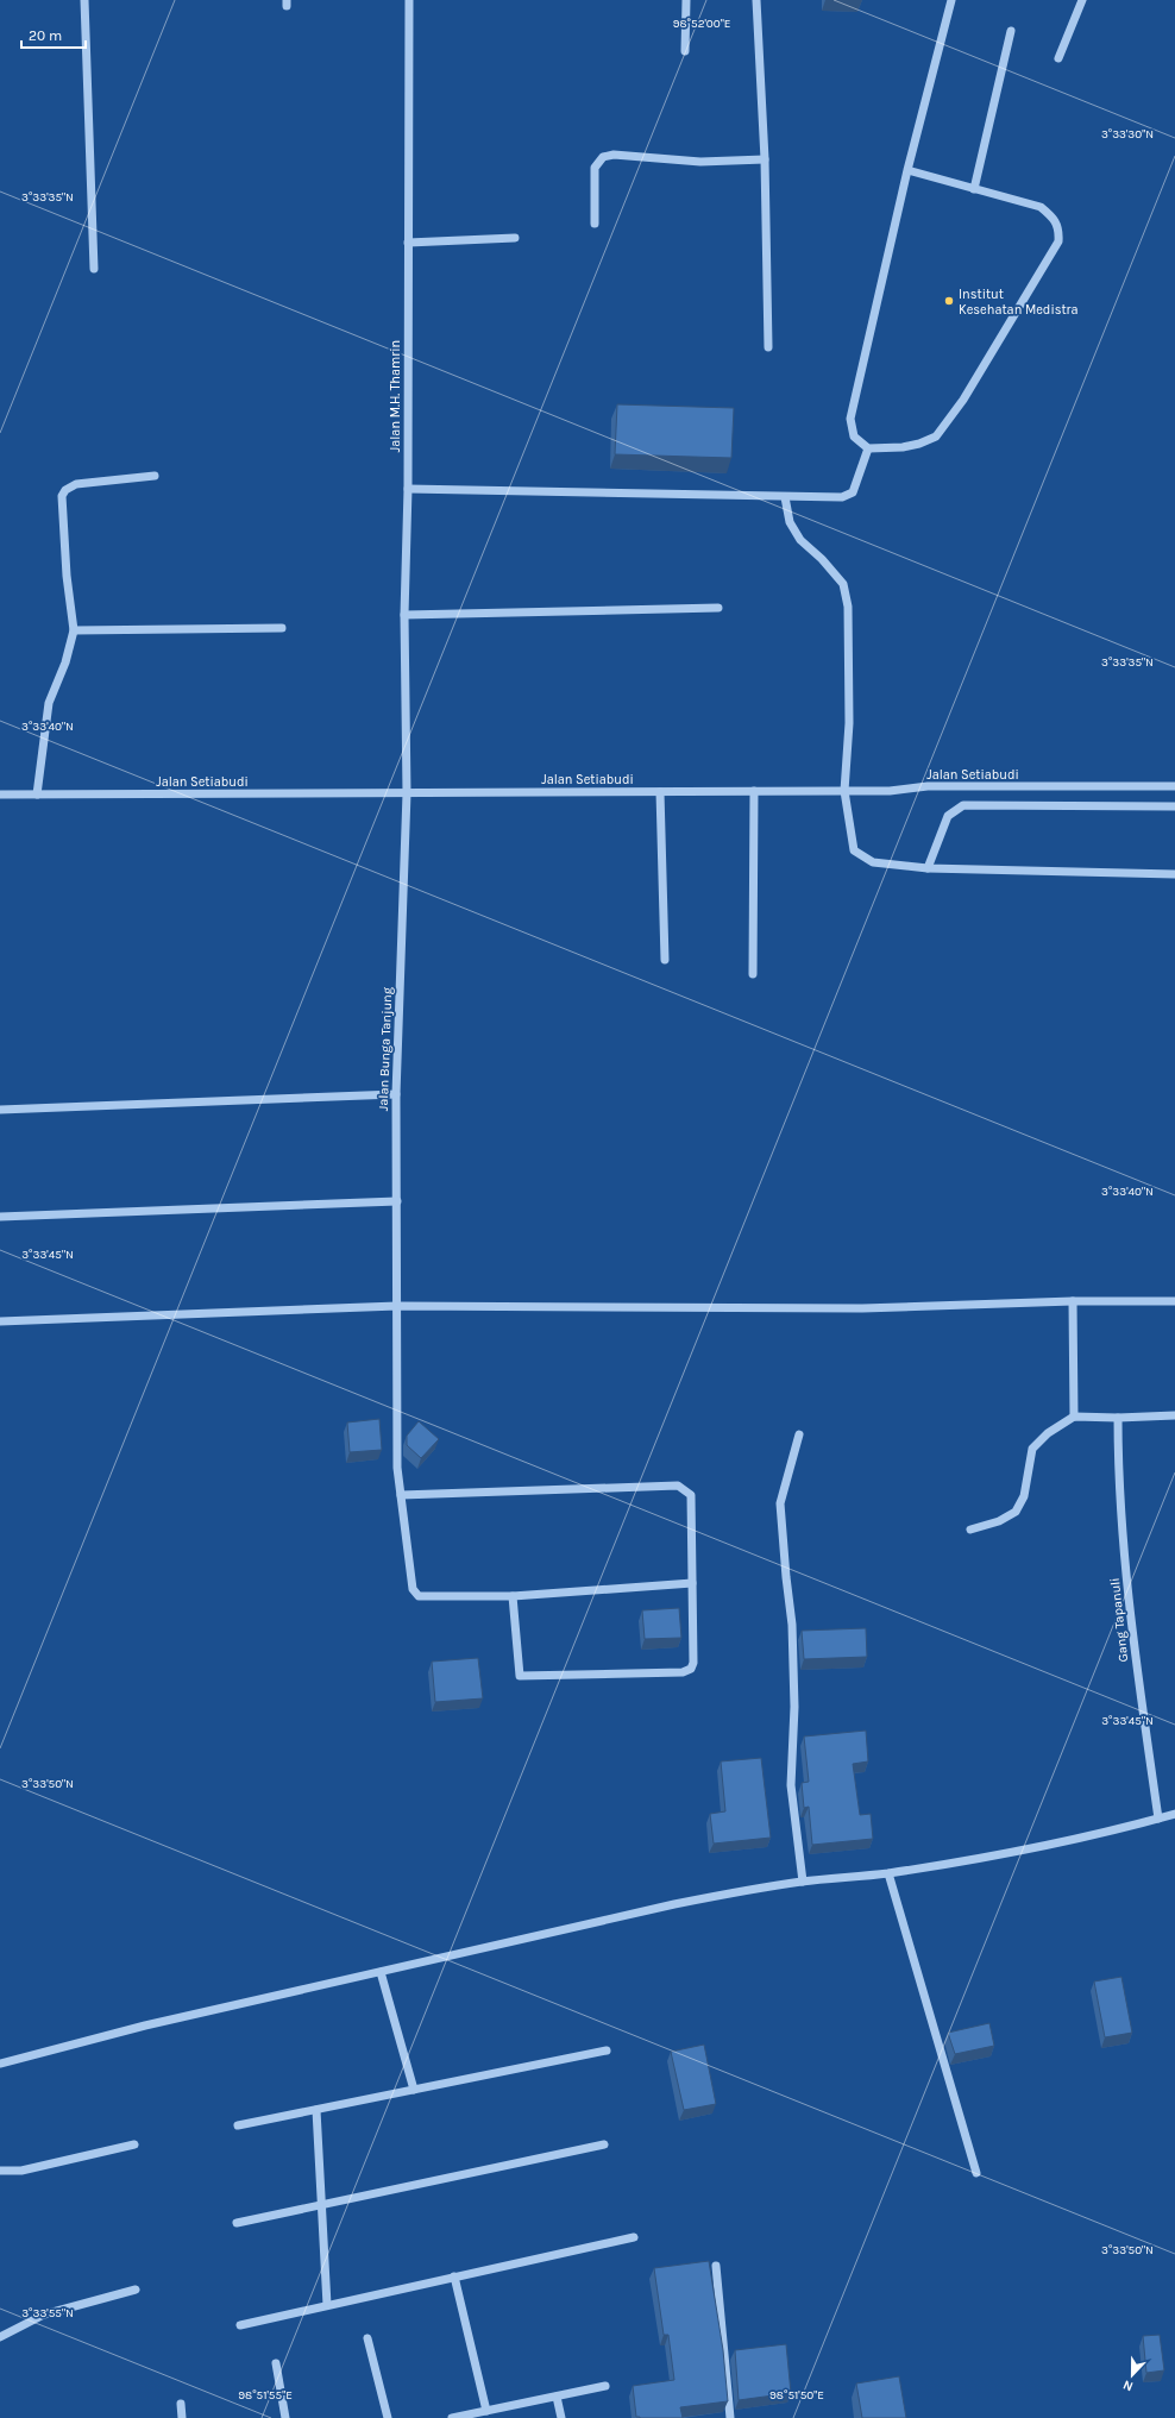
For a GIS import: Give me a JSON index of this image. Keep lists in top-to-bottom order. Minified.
{"streets":{"street":["Jalan M.H. Thamrin","Jalan Setiabudi","Jalan Bunga Tanjung","Gang Tapanuli"]},"crossings":[["Jalan M.H. Thamrin","Jalan Setiabudi"],["Jalan M.H. Thamrin","Jalan Bunga Tanjung"],["Jalan Setiabudi","Jalan Bunga Tanjung"]],"places":["Institut Kesehatan Medistra"],"scale_bar":"20 m","north":"bottom","coordinates":["98°52'00\"E","3°33'30\"N","3°33'35\"N","3°33'40\"N","3°33'45\"N","3°33'50\"N","3°33'55\"N","98°51'55\"E","98°51'50\"E"]}
